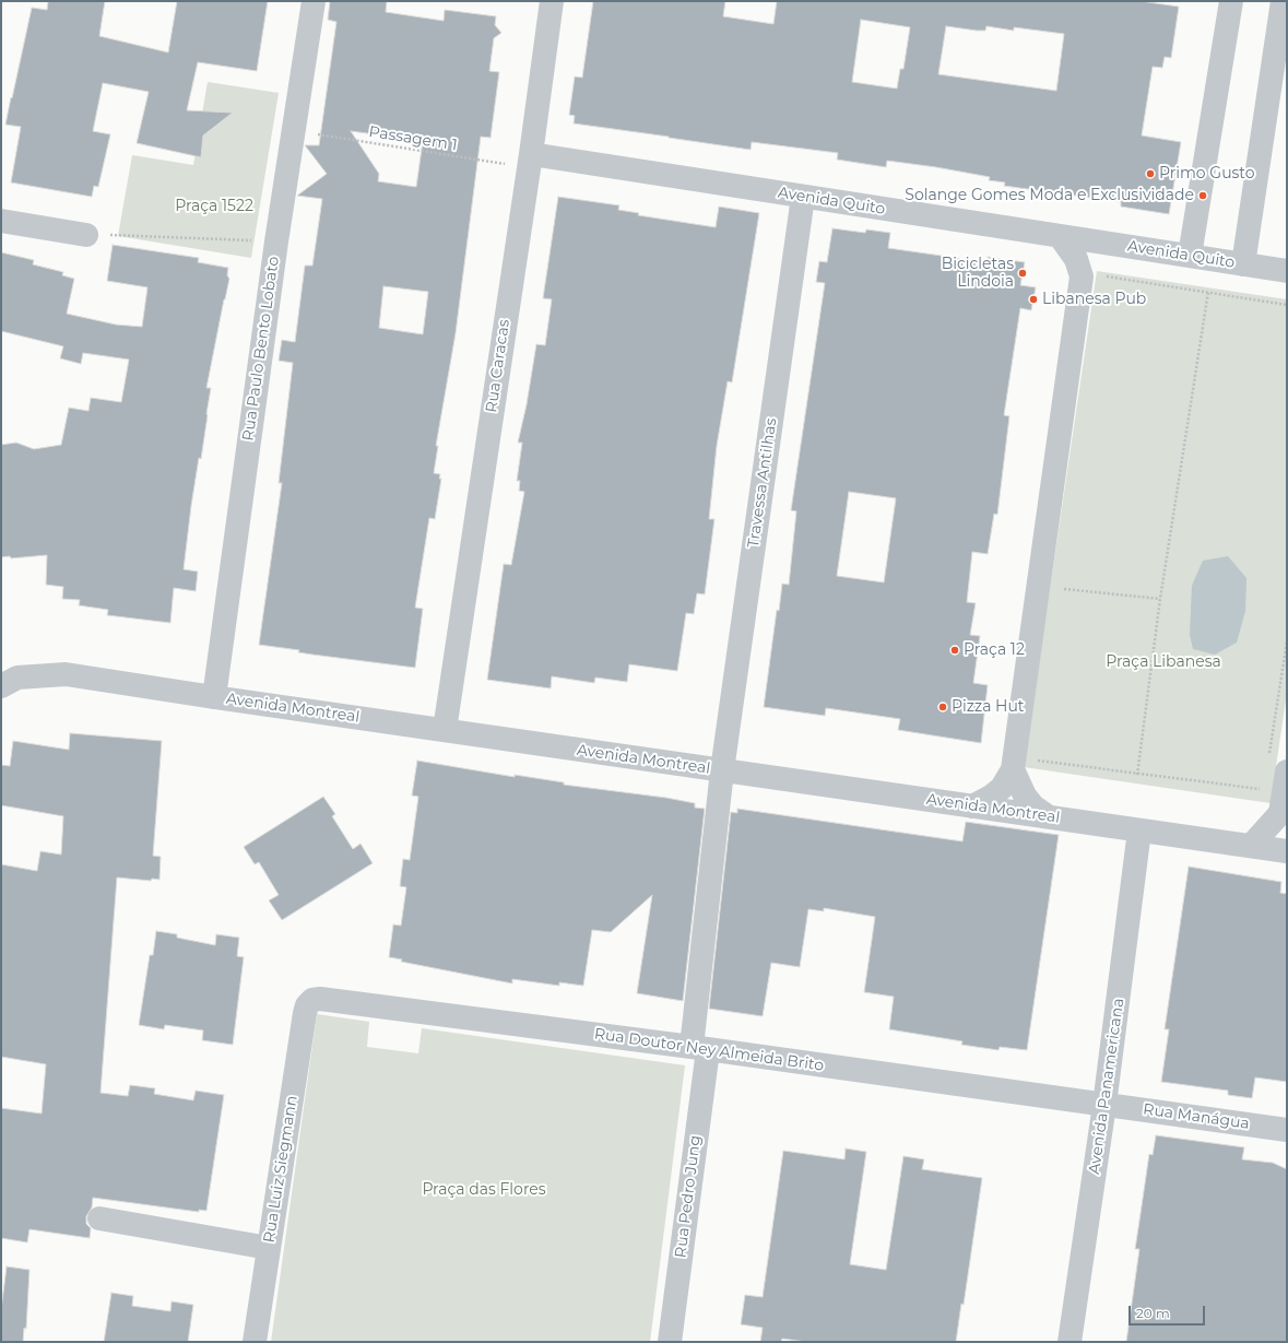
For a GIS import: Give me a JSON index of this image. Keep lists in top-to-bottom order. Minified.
{"streets":{"street":["Avenida Quito","Rua Paulo Bento Lobato","Rua Caracas","Travessa Antilhas","Avenida Montreal","Rua Doutor Ney Almeida Brito","Avenida Panamericana","Rua Manágua","Rua Luiz Siegmann","Rua Pedro Jung"],"path":["Passagem 1"]},"crossings":[["Passagem 1","Avenida Quito"],["Passagem 1","Rua Paulo Bento Lobato"],["Passagem 1","Rua Caracas"],["Avenida Quito","Rua Caracas"],["Avenida Quito","Travessa Antilhas"],["Rua Paulo Bento Lobato","Avenida Montreal"],["Rua Caracas","Avenida Montreal"],["Travessa Antilhas","Avenida Montreal"],["Travessa Antilhas","Rua Doutor Ney Almeida Brito"],["Travessa Antilhas","Rua Pedro Jung"],["Avenida Montreal","Avenida Panamericana"],["Rua Doutor Ney Almeida Brito","Avenida Panamericana"],["Rua Doutor Ney Almeida Brito","Rua Manágua"],["Rua Doutor Ney Almeida Brito","Rua Luiz Siegmann"],["Rua Doutor Ney Almeida Brito","Rua Pedro Jung"],["Avenida Panamericana","Rua Manágua"]],"parks":["Praça 1522","Praça Libanesa","Praça das Flores"],"places":["Primo Gusto","Solange Gomes Moda e Exclusividade","Bicicletas Lindoia","Libanesa Pub","Praça 12","Pizza Hut"],"scale_bar":"20 m"}
